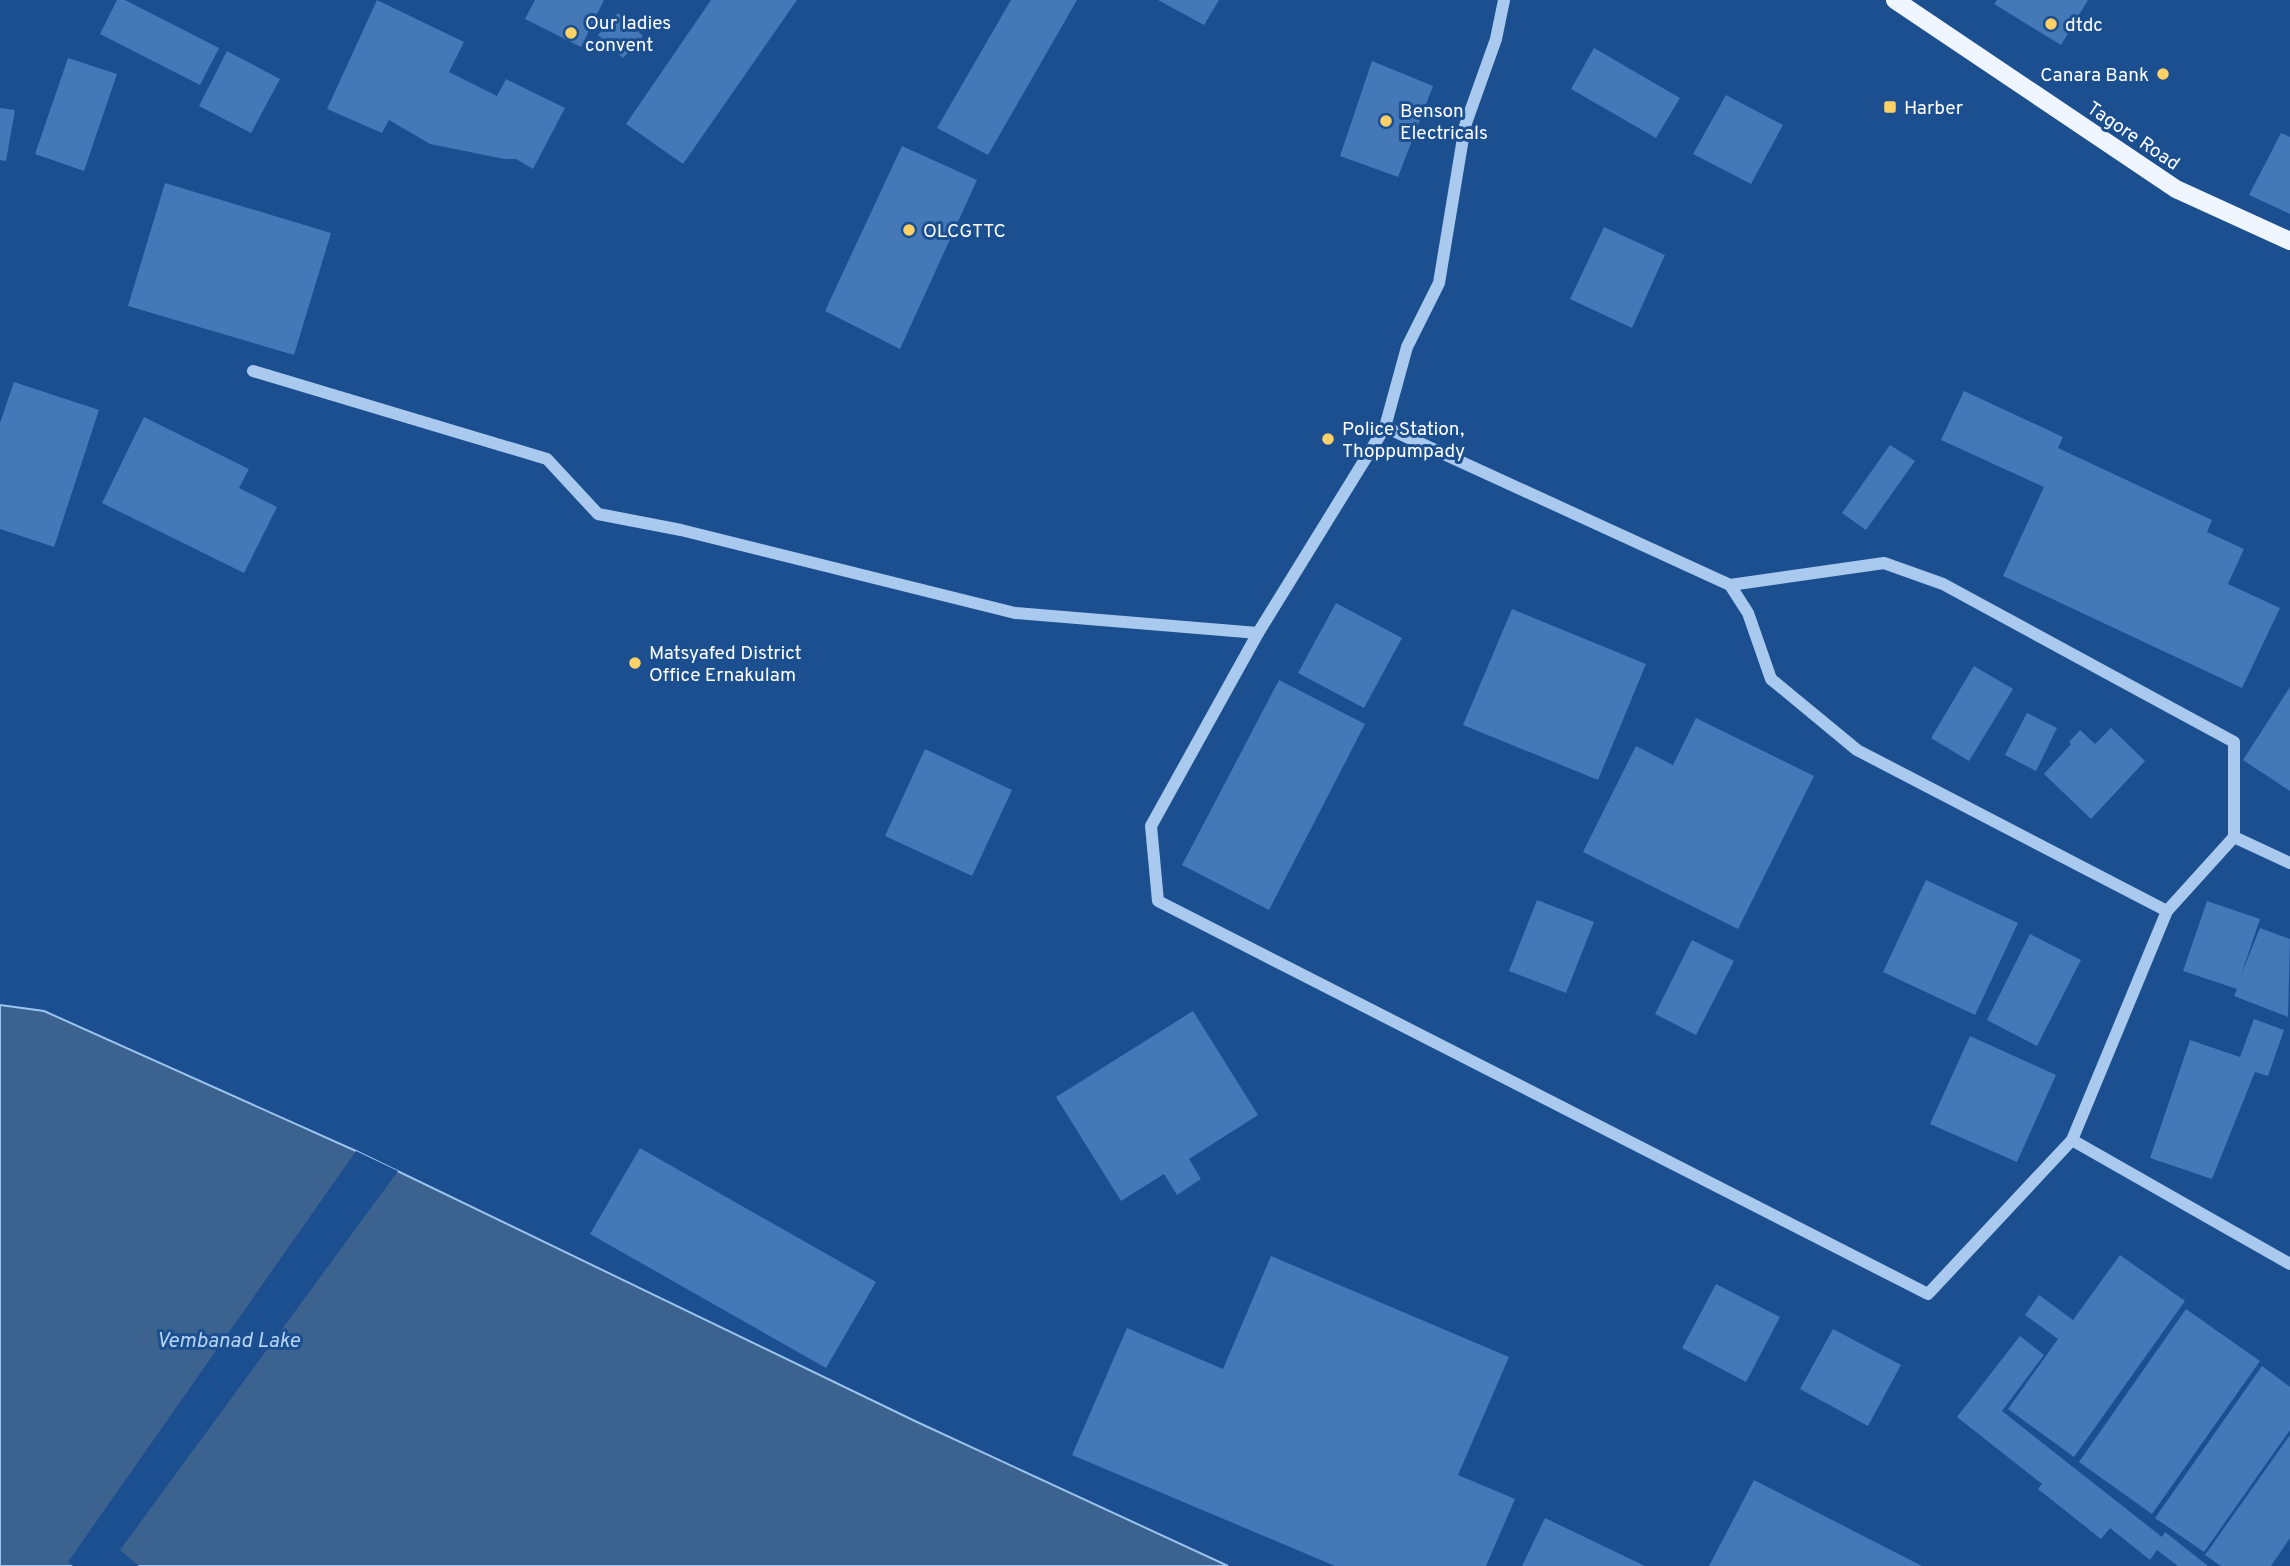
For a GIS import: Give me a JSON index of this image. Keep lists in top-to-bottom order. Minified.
{"streets":{"main road":["Tagore Road"]},"water":["Vembanad Lake"],"places":{"other":["dtdc","Our ladies convent","Canara Bank","Benson Electricals","OLCGTTC","Police Station, Thoppumpady","Matsyafed District Office Ernakulam"],"transit":["Harber"]}}
